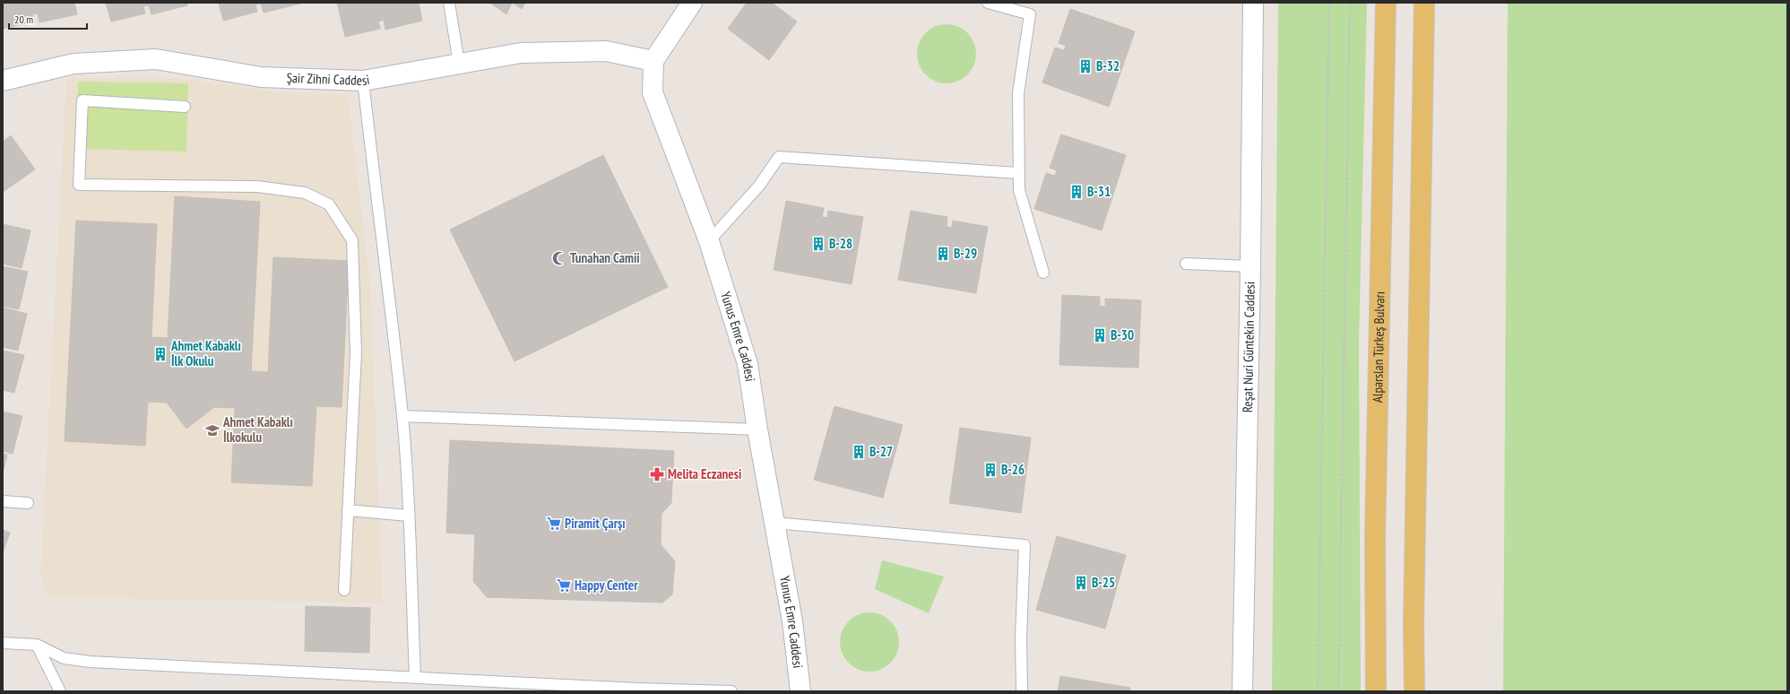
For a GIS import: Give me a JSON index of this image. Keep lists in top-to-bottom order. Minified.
{"streets":{"main road":["Alparslan Türkeş Bulvarı"],"street":["Şair Zihni Caddesi","Yunus Emre Caddesi","Reşat Nuri Güntekin Caddesi"]},"crossings":[["Şair Zihni Caddesi","Yunus Emre Caddesi"]],"places":{"building":["B-32","B-31","B-28","B-29","B-30","Ahmet Kabaklı İlk Okulu","B-27","B-26","B-25"],"mosque":["Tunahan Camii"],"school or university":["Ahmet Kabaklı İlkokulu"],"pharmacy":["Melita Eczanesi"],"supermarket":["Piramit Çarşı","Happy Center"]},"scale_bar":"20 m"}
